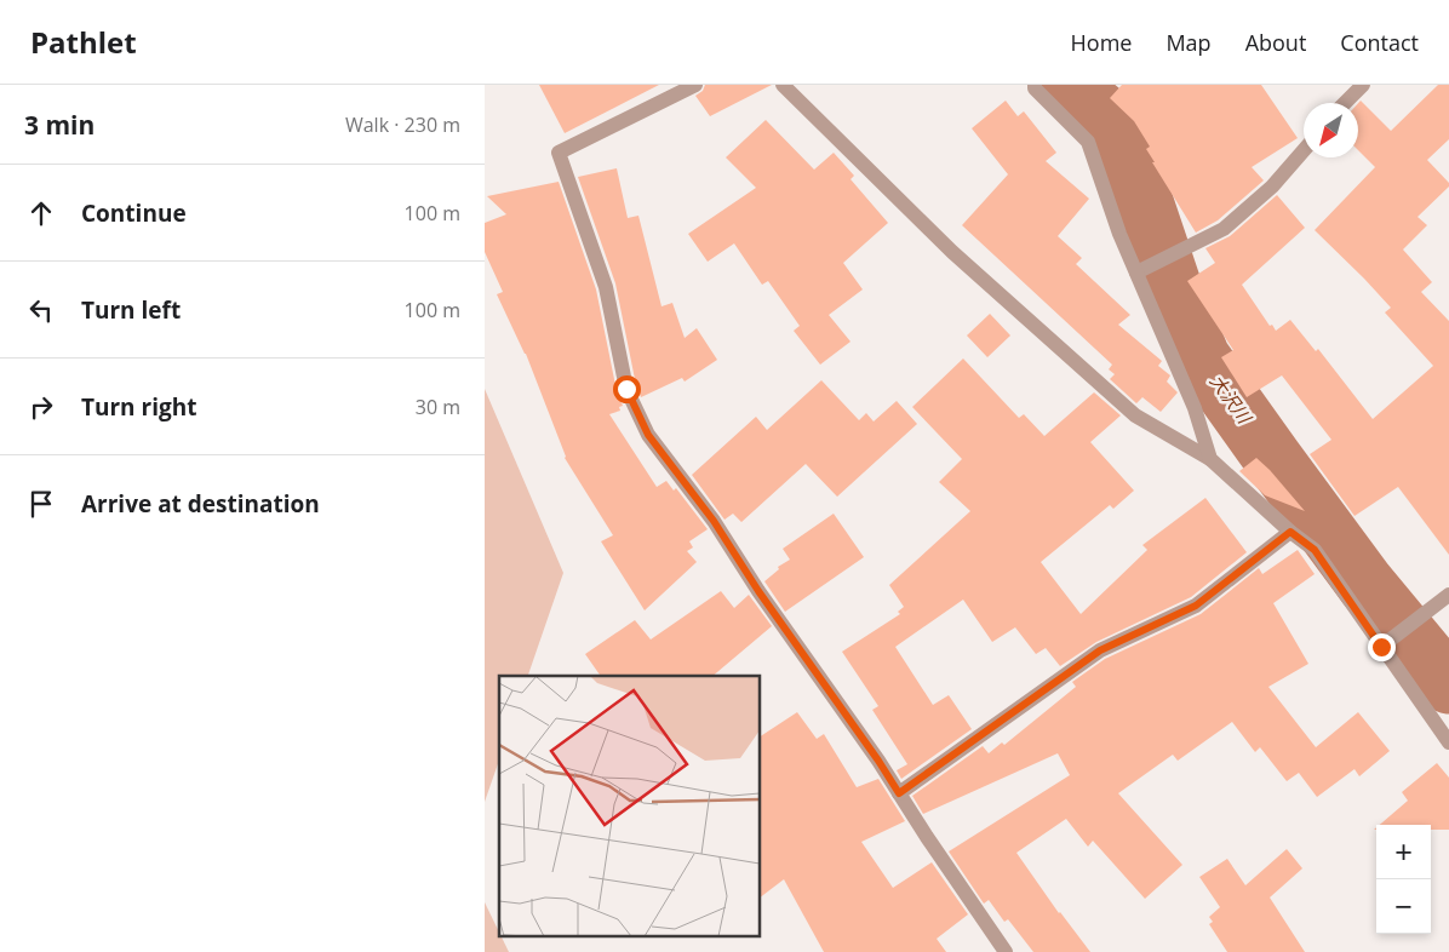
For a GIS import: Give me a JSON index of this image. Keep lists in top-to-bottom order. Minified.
{"water":["大沢川"],"north":"bottom left","page":{"header":"Pathlet","nav":["Home","Map","About","Contact"],"heading":["3 min","Walk · 230 m"],"list":[["Continue","100 m"],["Turn left","100 m"],["Turn right","30 m"],"Arrive at destination"],"map_buttons":["+","−"]}}
